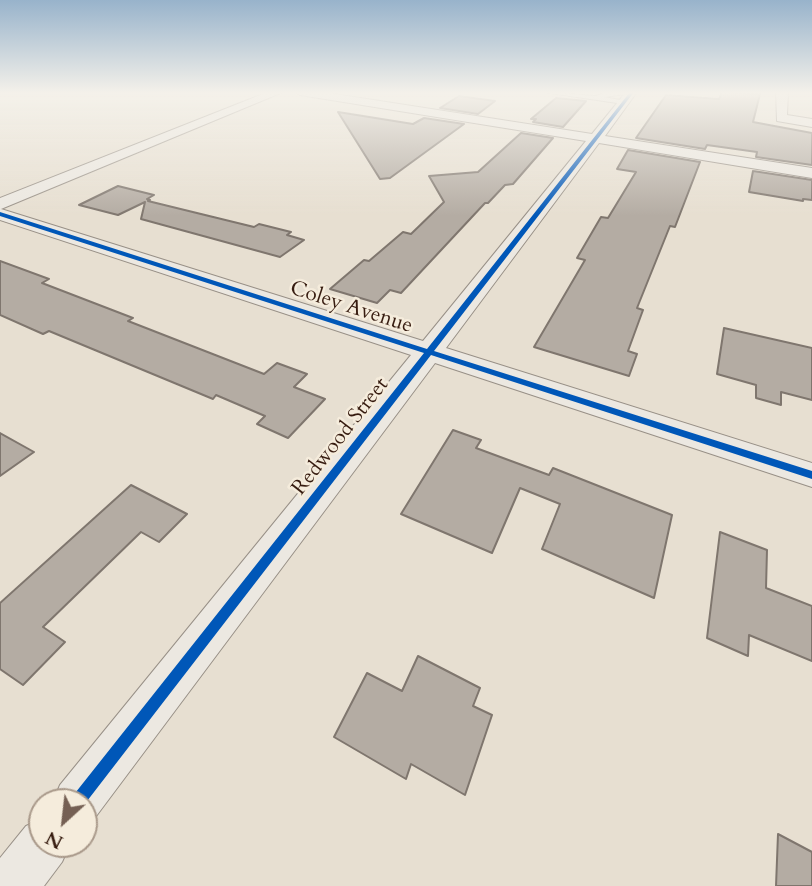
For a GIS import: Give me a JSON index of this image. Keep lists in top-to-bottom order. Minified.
{"streets":{"street":["Coley Avenue","Redwood Street"]},"crossings":[["Coley Avenue","Redwood Street"]],"north":"bottom left"}
